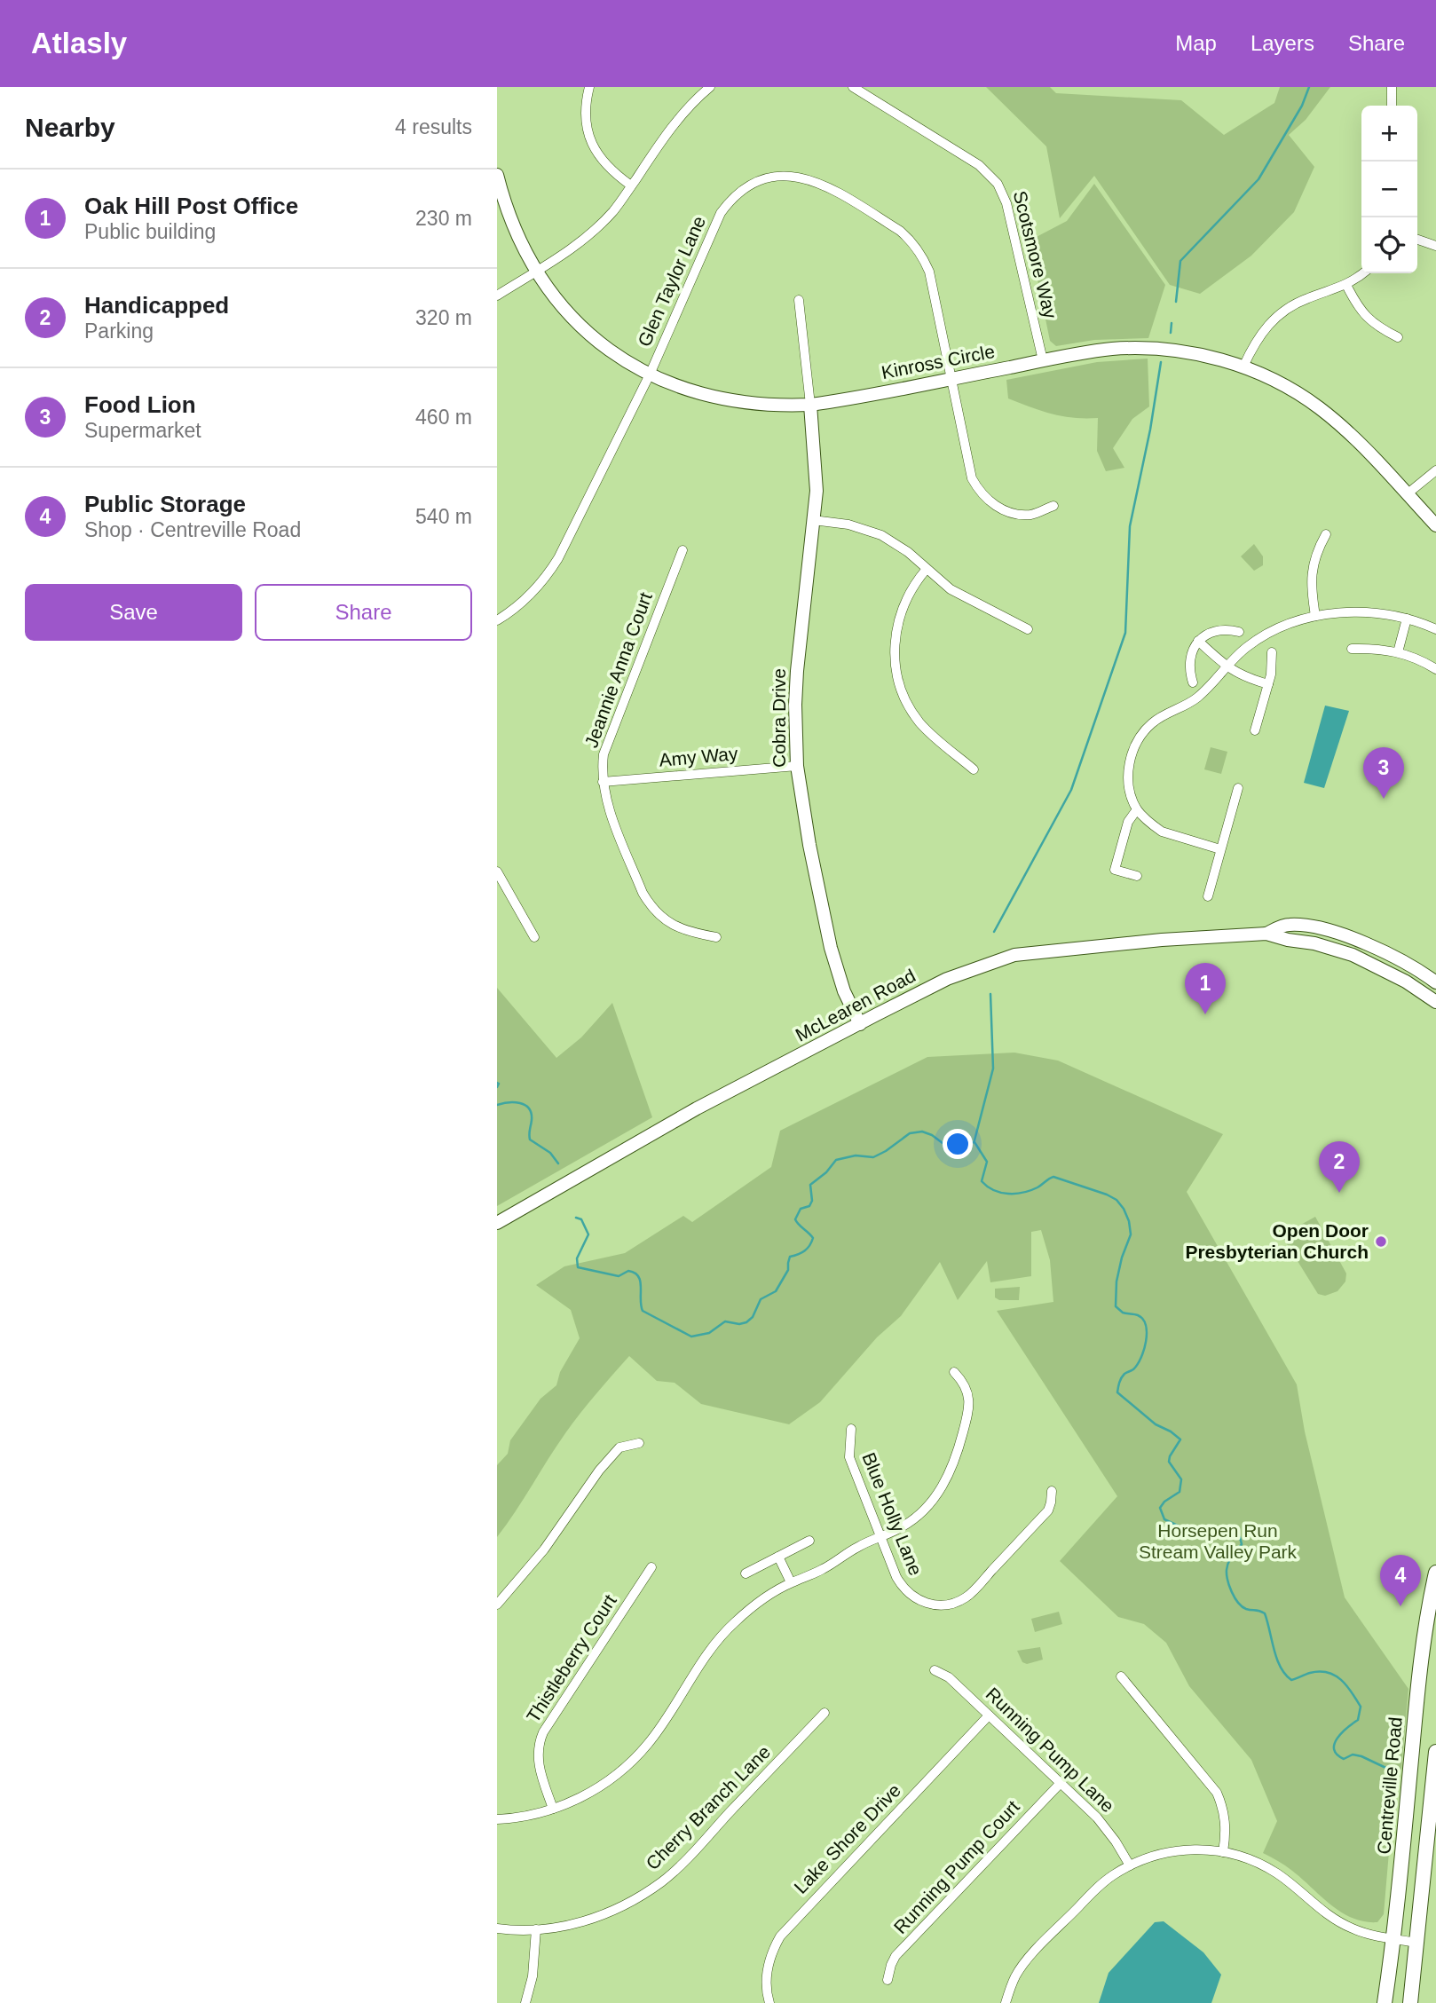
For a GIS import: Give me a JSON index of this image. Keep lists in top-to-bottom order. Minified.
{"streets":{"main road":["Centreville Road"],"street":["Scotsmore Way","Glen Taylor Lane","Kinross Circle","Jeannie Anna Court","Cobra Drive","Amy Way","McLearen Road","Blue Holly Lane","Thistleberry Court","Running Pump Lane","Cherry Branch Lane","Lake Shore Drive","Running Pump Court"]},"crossings":[["Scotsmore Way","Kinross Circle"],["Glen Taylor Lane","Kinross Circle"],["Kinross Circle","Cobra Drive"],["Jeannie Anna Court","Amy Way"],["Cobra Drive","Amy Way"],["Cobra Drive","McLearen Road"],["Running Pump Lane","Lake Shore Drive"],["Running Pump Lane","Running Pump Court"]],"parks":["Horsepen Run Stream Valley Park"],"places":["Open Door Presbyterian Church"],"page":{"header":"Atlasly","nav":["Map","Layers","Share"],"heading":["Nearby","4 results"],"map_buttons":["+","−"],"list":[{"mark":"1","name":"Oak Hill Post Office","note":"Public building","value":"230 m"},{"mark":"2","name":"Handicapped","note":"Parking","value":"320 m"},{"mark":"3","name":"Food Lion","note":"Supermarket","value":"460 m"},{"mark":"4","name":"Public Storage","note":"Shop · Centreville Road","value":"540 m"}],"buttons":["Save","Share"],"pins":["3","1","2","4"]}}
